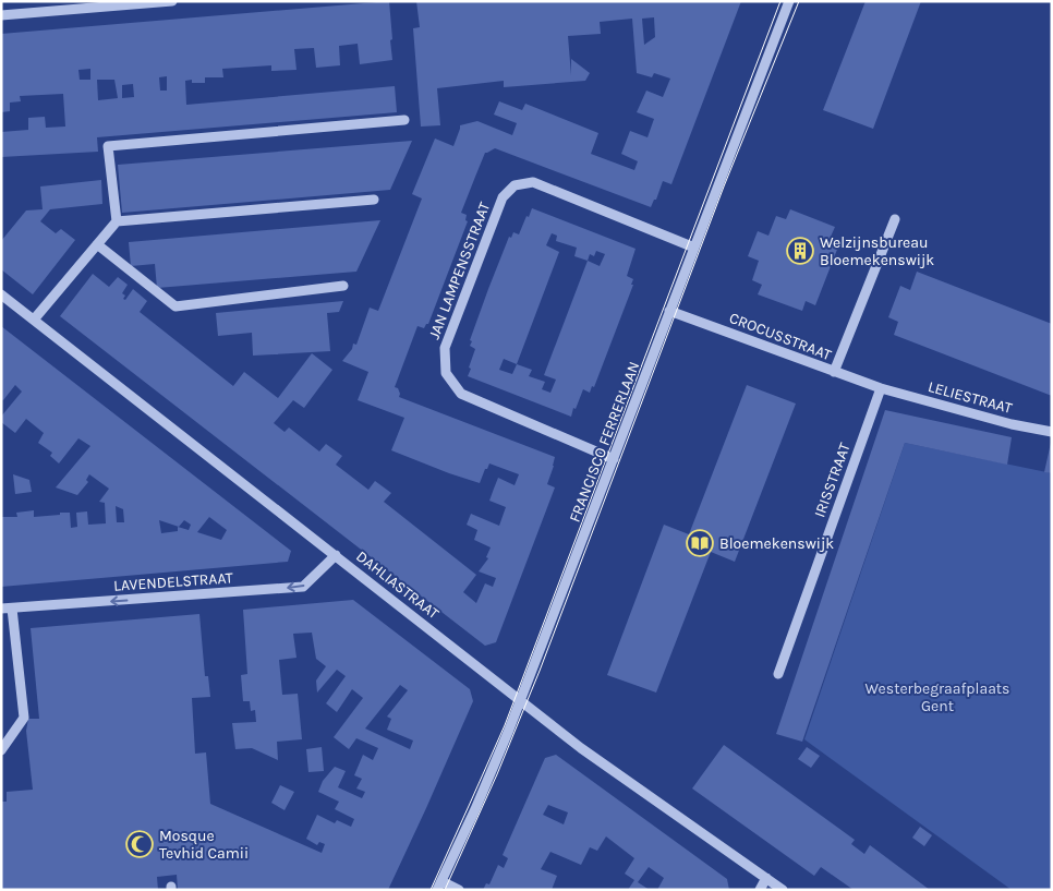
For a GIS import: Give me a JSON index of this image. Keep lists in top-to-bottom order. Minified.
{"streets":{"street":["JAN LAMPENSSTRAAT","CROCUSSTRAAT","LELIESTRAAT","FRANCISCO FERRERLAAN","IRISSTRAAT","LAVENDELSTRAAT","DAHLIASTRAAT"]},"crossings":[["JAN LAMPENSSTRAAT","FRANCISCO FERRERLAAN"],["CROCUSSTRAAT","LELIESTRAAT"],["CROCUSSTRAAT","FRANCISCO FERRERLAAN"],["CROCUSSTRAAT","IRISSTRAAT"],["LELIESTRAAT","IRISSTRAAT"],["FRANCISCO FERRERLAAN","DAHLIASTRAAT"],["LAVENDELSTRAAT","DAHLIASTRAAT"]],"one_way":["LAVENDELSTRAAT"],"parks":["Westerbegraafplaats Gent"],"places":{"building":["Welzijnsbureau Bloemekenswijk"],"library":["Bloemekenswijk"],"mosque":["Mosque Tevhid Camii"]}}
